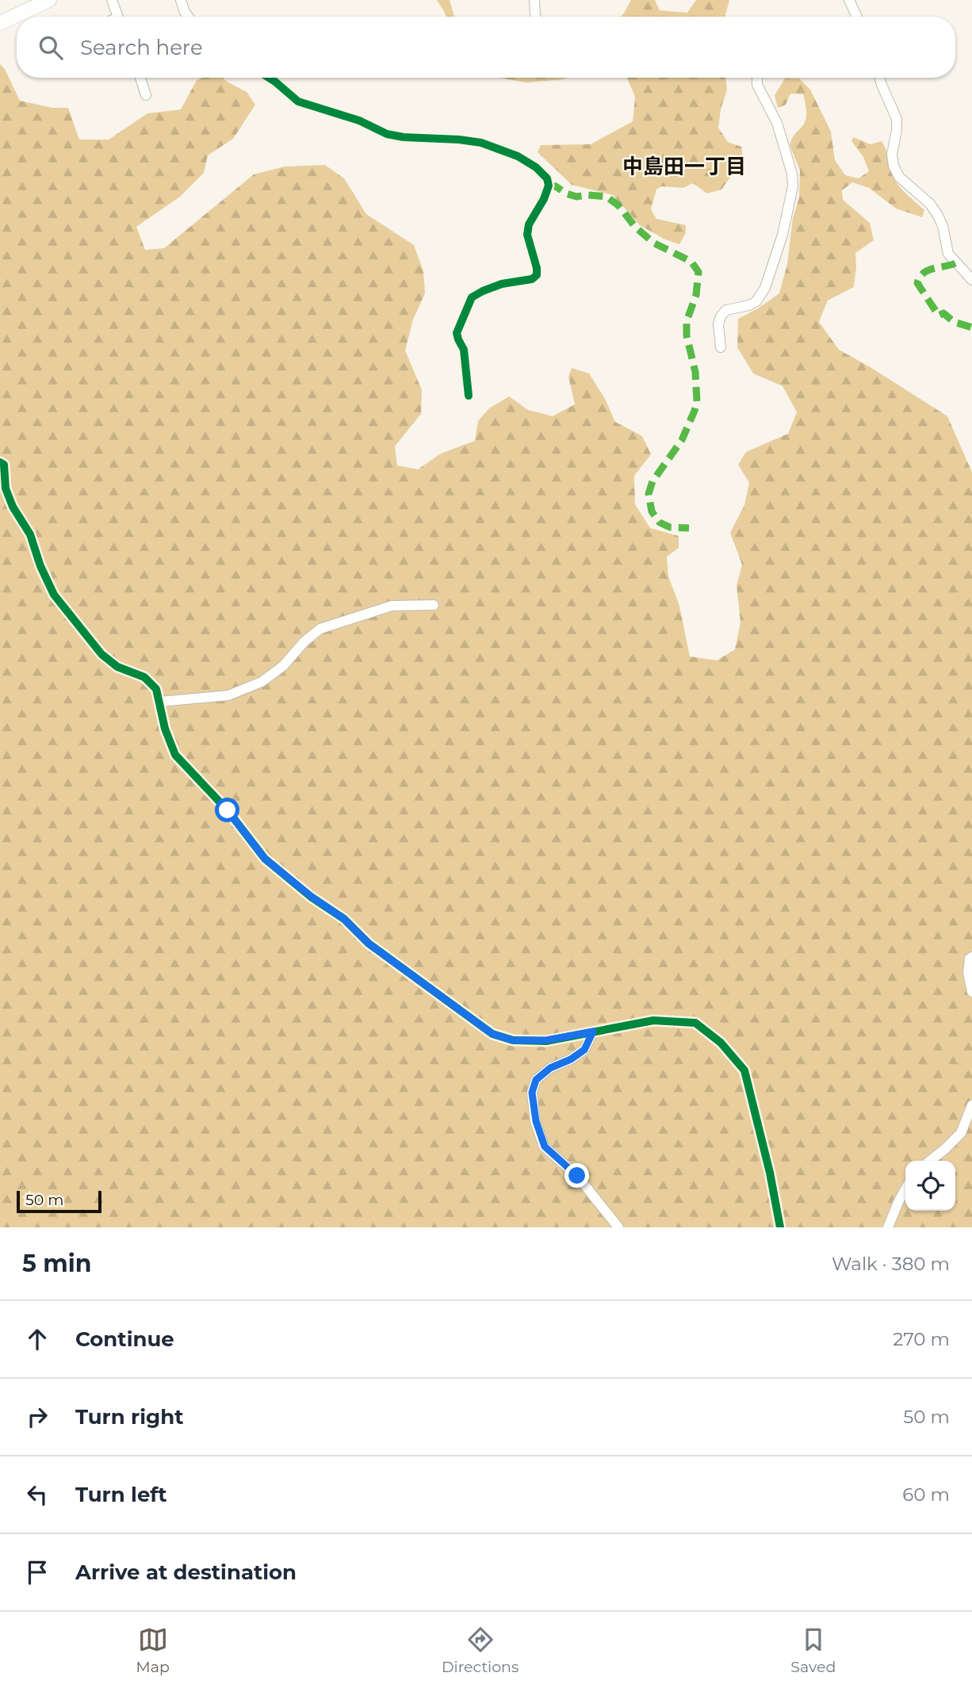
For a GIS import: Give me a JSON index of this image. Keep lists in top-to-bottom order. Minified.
{"districts":["中島田一丁目"],"scale_bar":"50 m","page":{"search":"Search here","scale":"50 m","heading":["5 min","Walk · 380 m"],"list":[["Continue","270 m"],["Turn right","50 m"],["Turn left","60 m"],"Arrive at destination"],"nav":["Map","Directions","Saved"]}}
